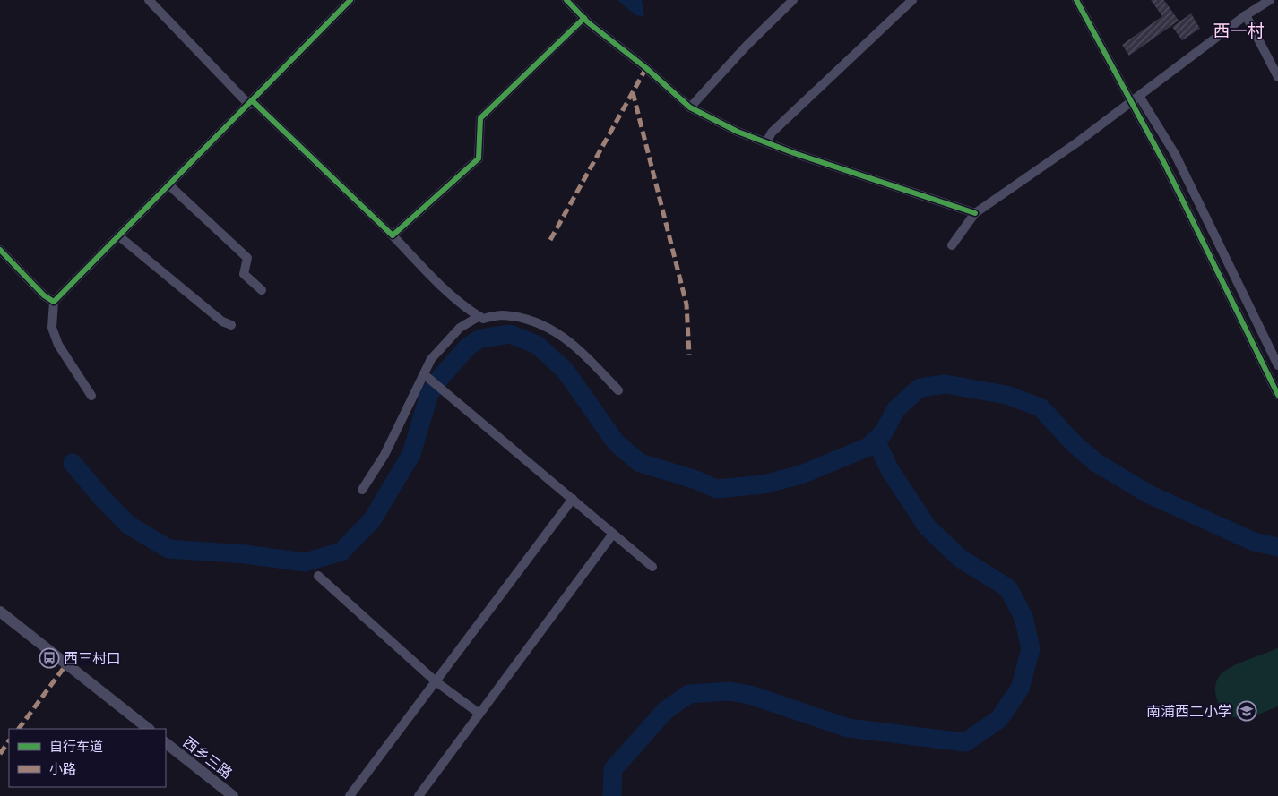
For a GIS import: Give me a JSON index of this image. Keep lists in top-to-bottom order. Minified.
{"streets":{"street":["西乡三路"]},"districts":["西一村"],"places":{"bus stop":["西三村口"],"school or university":["南浦西二小学"]},"legend":["自行车道","小路"]}
